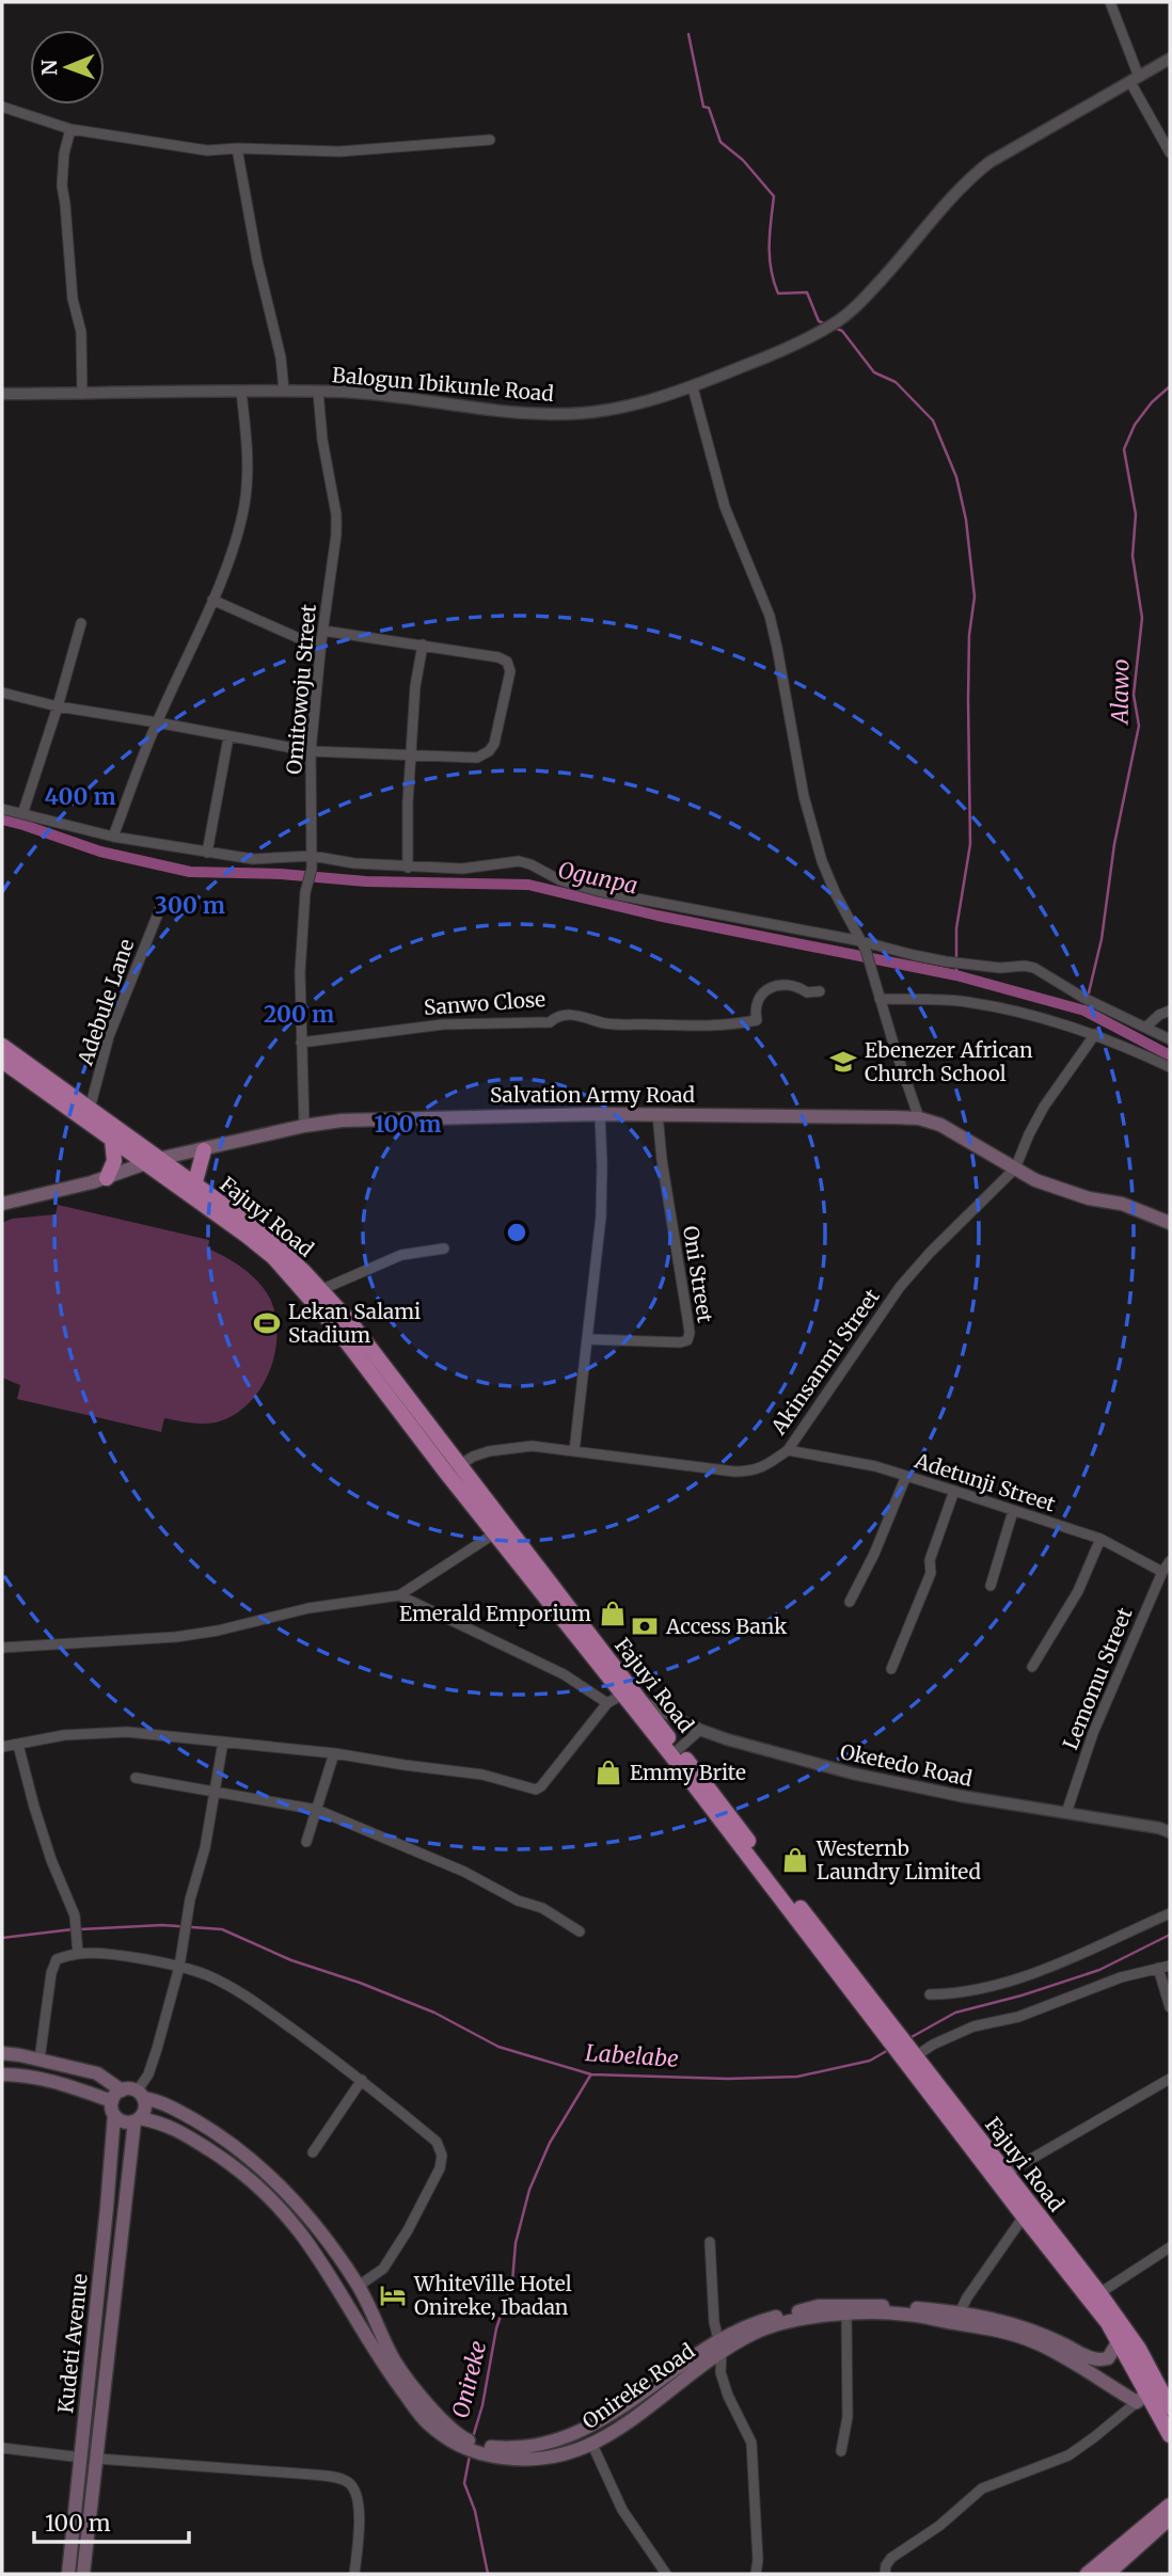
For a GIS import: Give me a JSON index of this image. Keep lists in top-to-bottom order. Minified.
{"streets":{"highway":["Fajuyi Road"],"main road":["Salvation Army Road","Kudeti Avenue","Onireke Road"],"street":["Balogun Ibikunle Road","Omitowoju Street","Adebule Lane","Sanwo Close","Oni Street","Akinsanmi Street","Adetunji Street","Lemomu Street","Oketedo Road"]},"crossings":[["Balogun Ibikunle Road","Omitowoju Street"],["Omitowoju Street","Sanwo Close"],["Omitowoju Street","Salvation Army Road"],["Adebule Lane","Fajuyi Road"],["Salvation Army Road","Fajuyi Road"],["Salvation Army Road","Oni Street"],["Salvation Army Road","Akinsanmi Street"],["Fajuyi Road","Akinsanmi Street"],["Fajuyi Road","Oketedo Road"],["Fajuyi Road","Onireke Road"],["Akinsanmi Street","Adetunji Street"],["Adetunji Street","Lemomu Street"],["Lemomu Street","Oketedo Road"]],"water":["Alawo","Ogunpa","Labelabe","Onireke"],"places":{"school or university":["Ebenezer African Church School"],"sports":["Lekan Salami Stadium"],"shop":["Emerald Emporium","Emmy Brite","Westernb Laundry Limited"],"bank":["Access Bank"],"hotel":["WhiteVille Hotel Onireke, Ibadan"]},"scale_bar":"100 m","north":"left","rings":["400 m","300 m","200 m","100 m"]}
